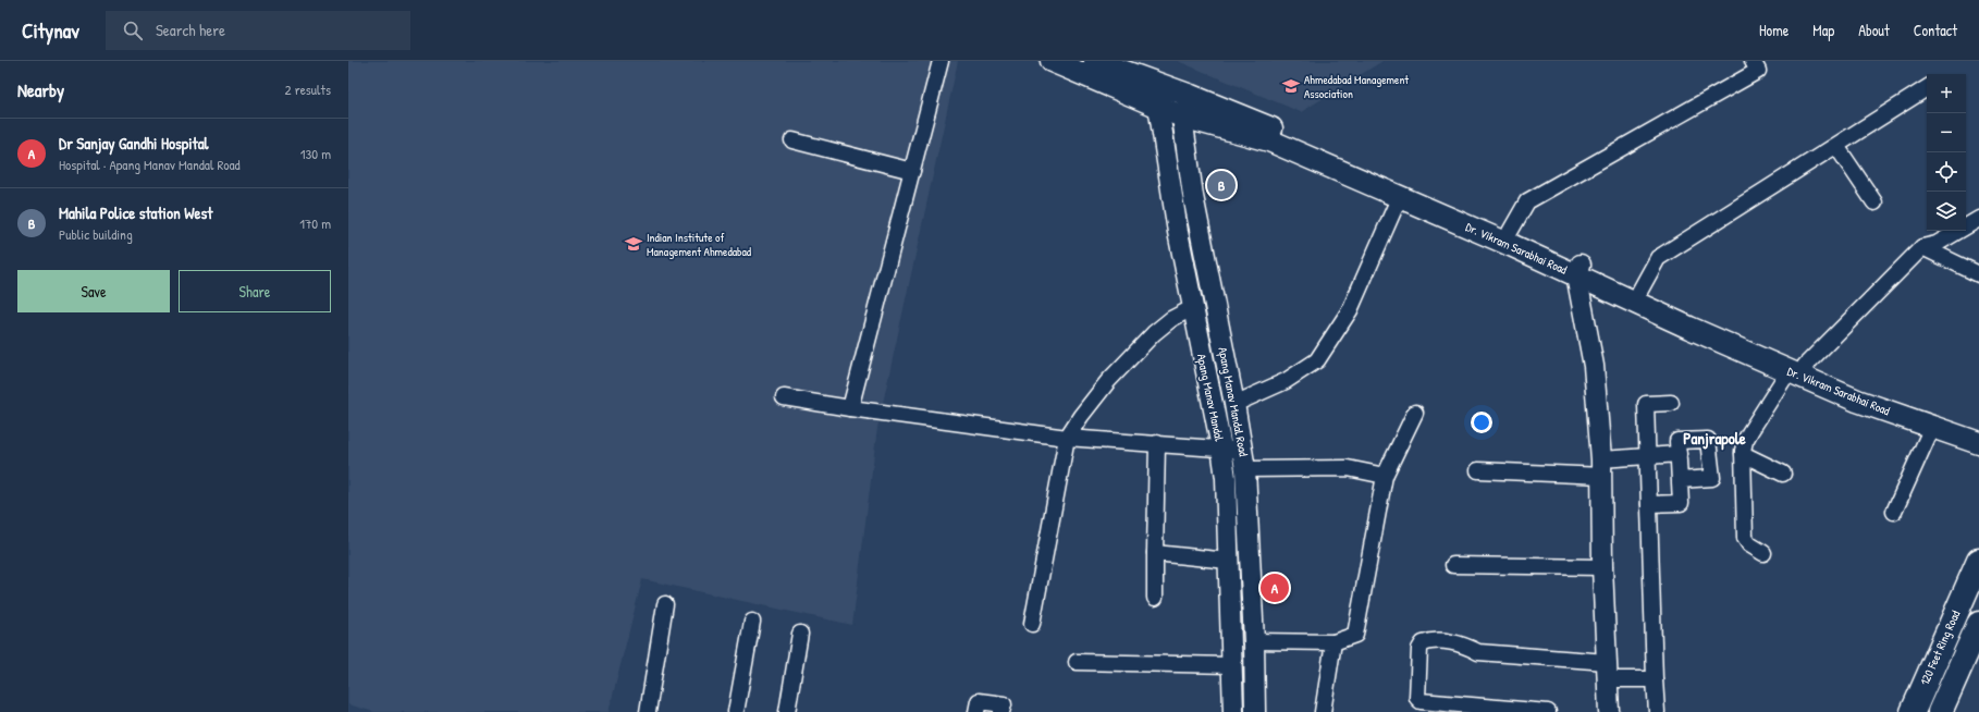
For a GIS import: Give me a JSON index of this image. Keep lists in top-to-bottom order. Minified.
{"streets":{"main road":["Dr. Vikram Sarabhai Road","120 Feet Ring Road"],"street":["Apang Manav Mandal","Apang Manav Mandal Road"]},"crossings":[["Dr. Vikram Sarabhai Road","Apang Manav Mandal"],["Dr. Vikram Sarabhai Road","Apang Manav Mandal Road"]],"districts":["Panjrapole"],"places":{"school or university":["Ahmedabad Management Association","Indian Institute of Management Ahmedabad"]},"page":{"header":"Citynav","search":"Search here","nav":["Home","Map","About","Contact"],"heading":["Nearby","2 results"],"map_buttons":["+","−"],"list":[{"mark":"A","name":"Dr Sanjay Gandhi Hospital","note":"Hospital · Apang Manav Mandal Road","value":"130 m"},{"mark":"B","name":"Mahila Police station West","note":"Public building","value":"170 m"}],"pins":["B","A"],"buttons":["Save","Share"]}}
